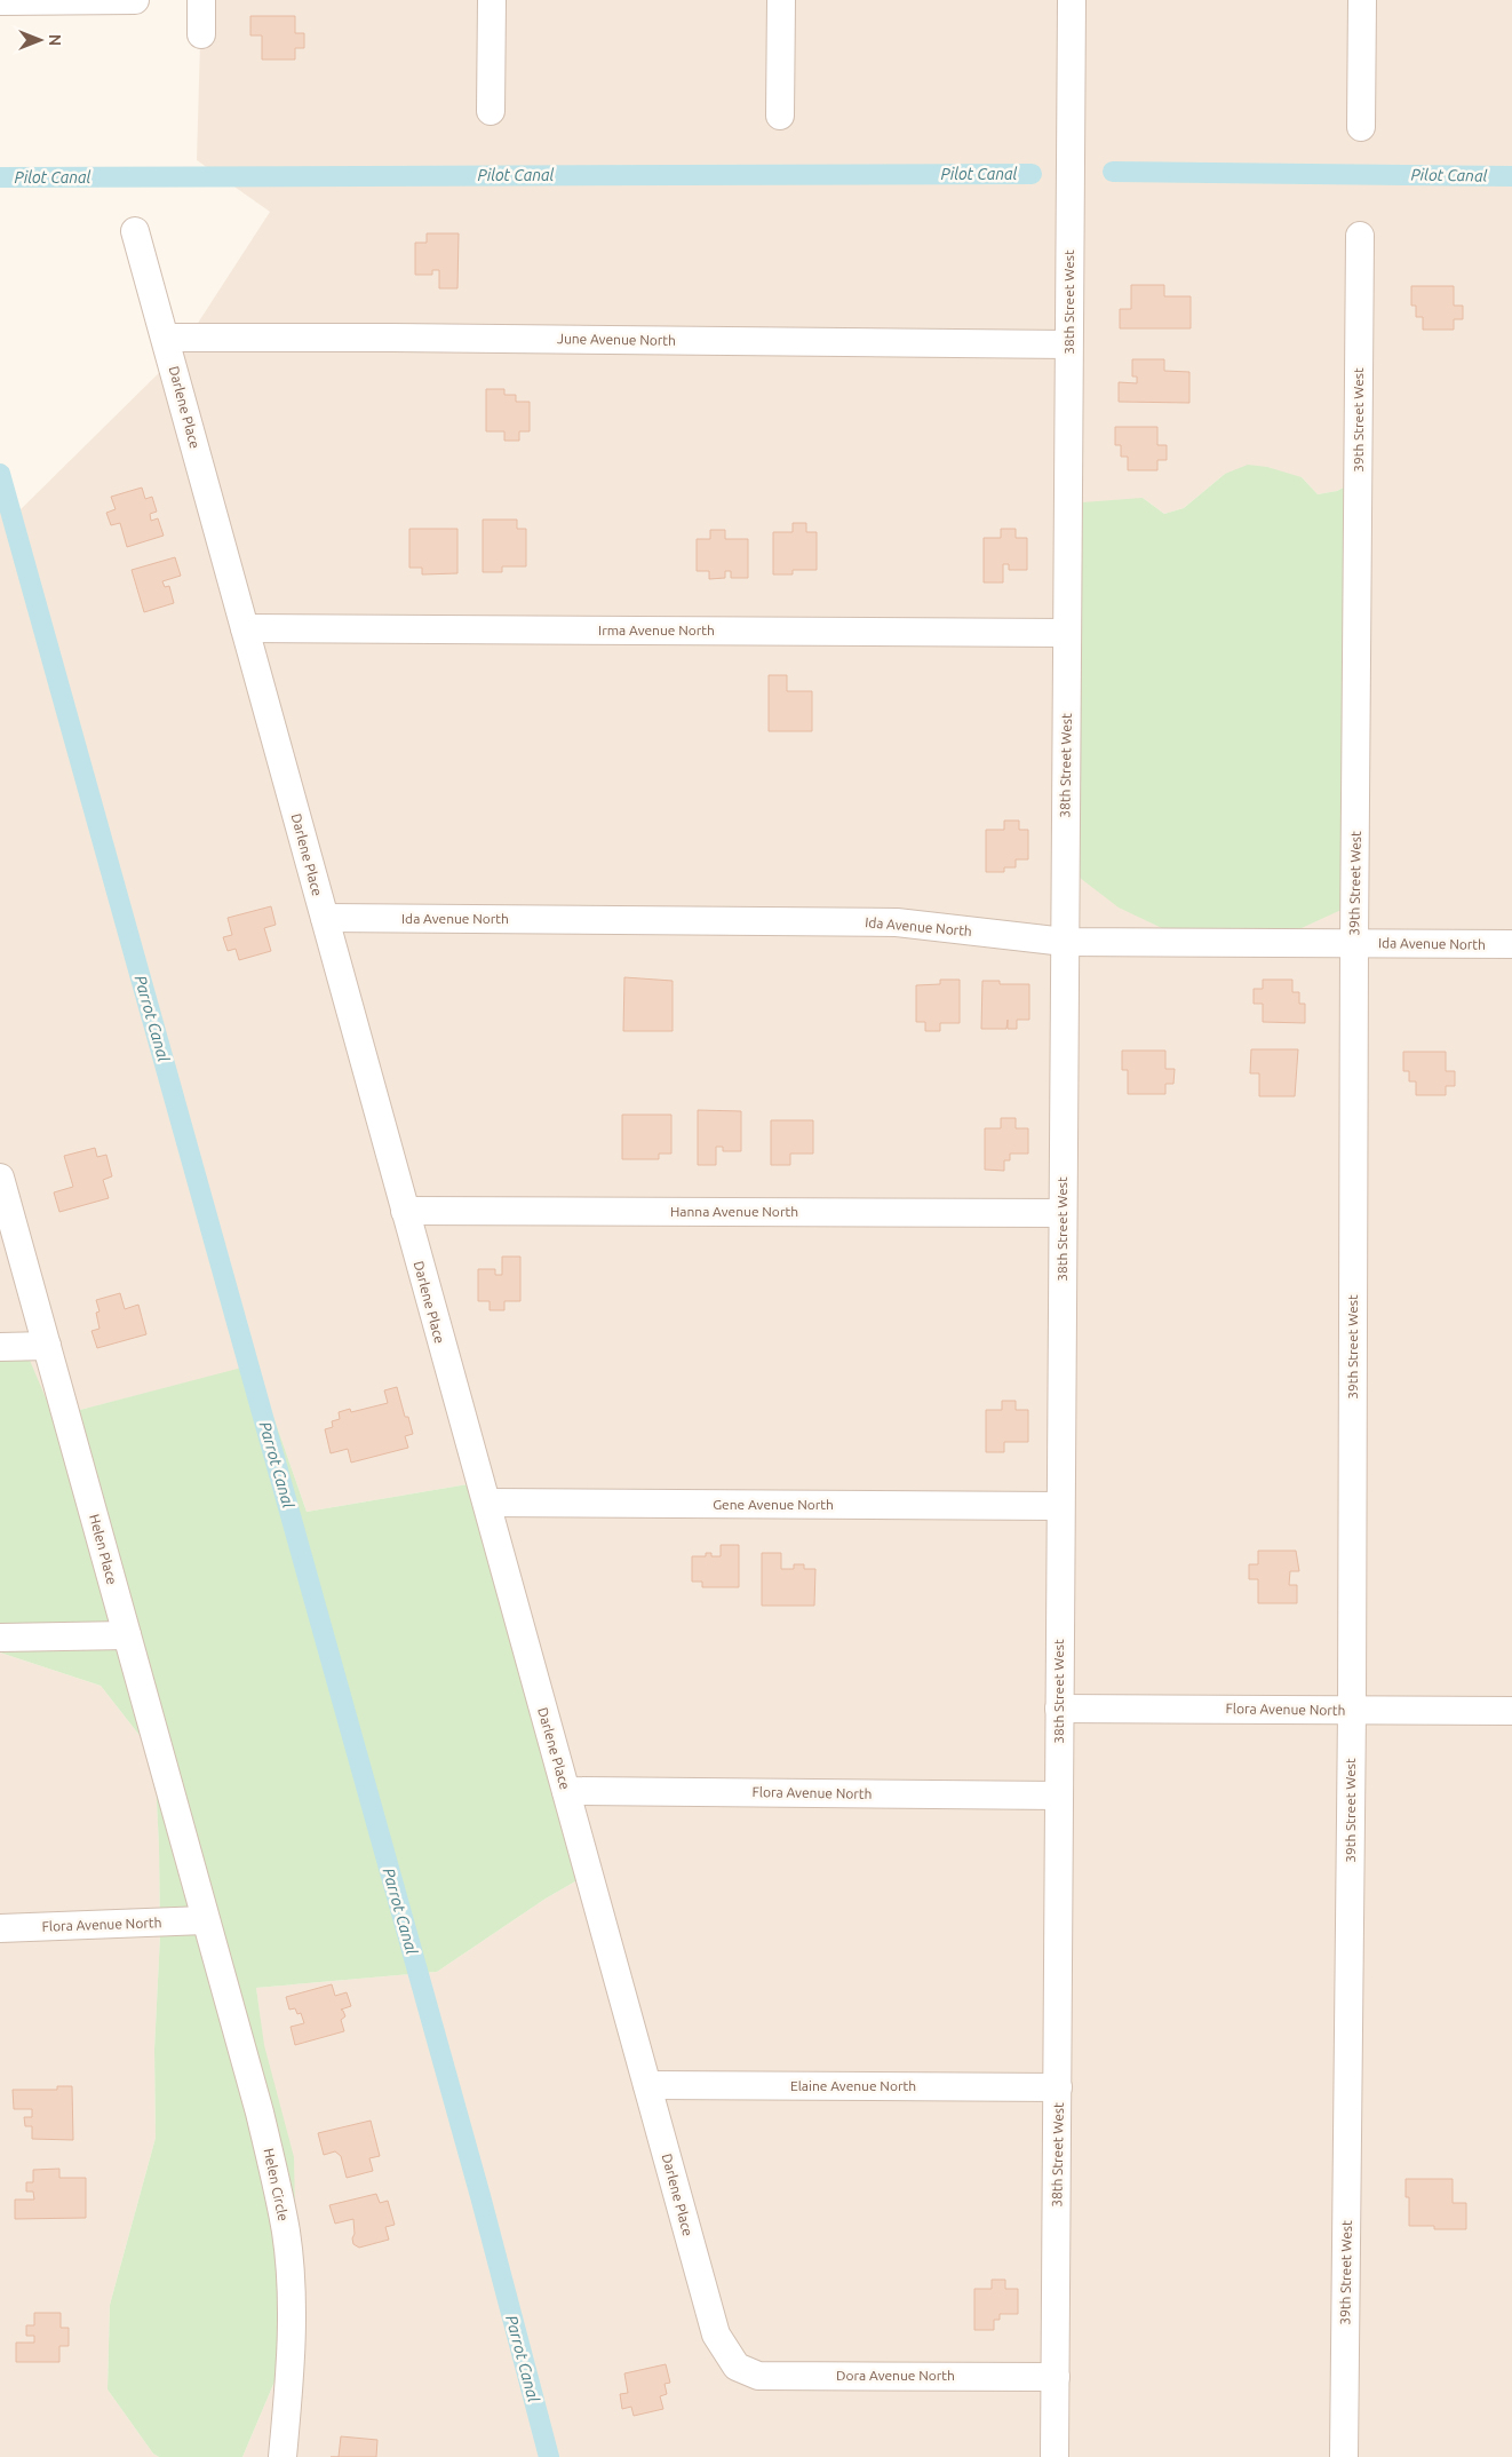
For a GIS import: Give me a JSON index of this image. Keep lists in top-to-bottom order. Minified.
{"streets":{"street":["38th Street West","June Avenue North","Darlene Place","39th Street West","Irma Avenue North","Ida Avenue North","Hanna Avenue North","Gene Avenue North","Helen Place","Flora Avenue North","Elaine Avenue North","Helen Circle","Dora Avenue North"]},"crossings":[["38th Street West","June Avenue North"],["38th Street West","Irma Avenue North"],["38th Street West","Ida Avenue North"],["38th Street West","Hanna Avenue North"],["38th Street West","Gene Avenue North"],["38th Street West","Flora Avenue North"],["38th Street West","Elaine Avenue North"],["38th Street West","Dora Avenue North"],["June Avenue North","Darlene Place"],["Darlene Place","Irma Avenue North"],["Darlene Place","Ida Avenue North"],["Darlene Place","Hanna Avenue North"],["Darlene Place","Gene Avenue North"],["Darlene Place","Flora Avenue North"],["Darlene Place","Elaine Avenue North"],["Darlene Place","Dora Avenue North"],["39th Street West","Ida Avenue North"],["39th Street West","Flora Avenue North"],["Helen Place","Flora Avenue North"],["Helen Place","Helen Circle"],["Flora Avenue North","Helen Circle"]],"water":["Pilot Canal","Parrot Canal"],"north":"right"}
